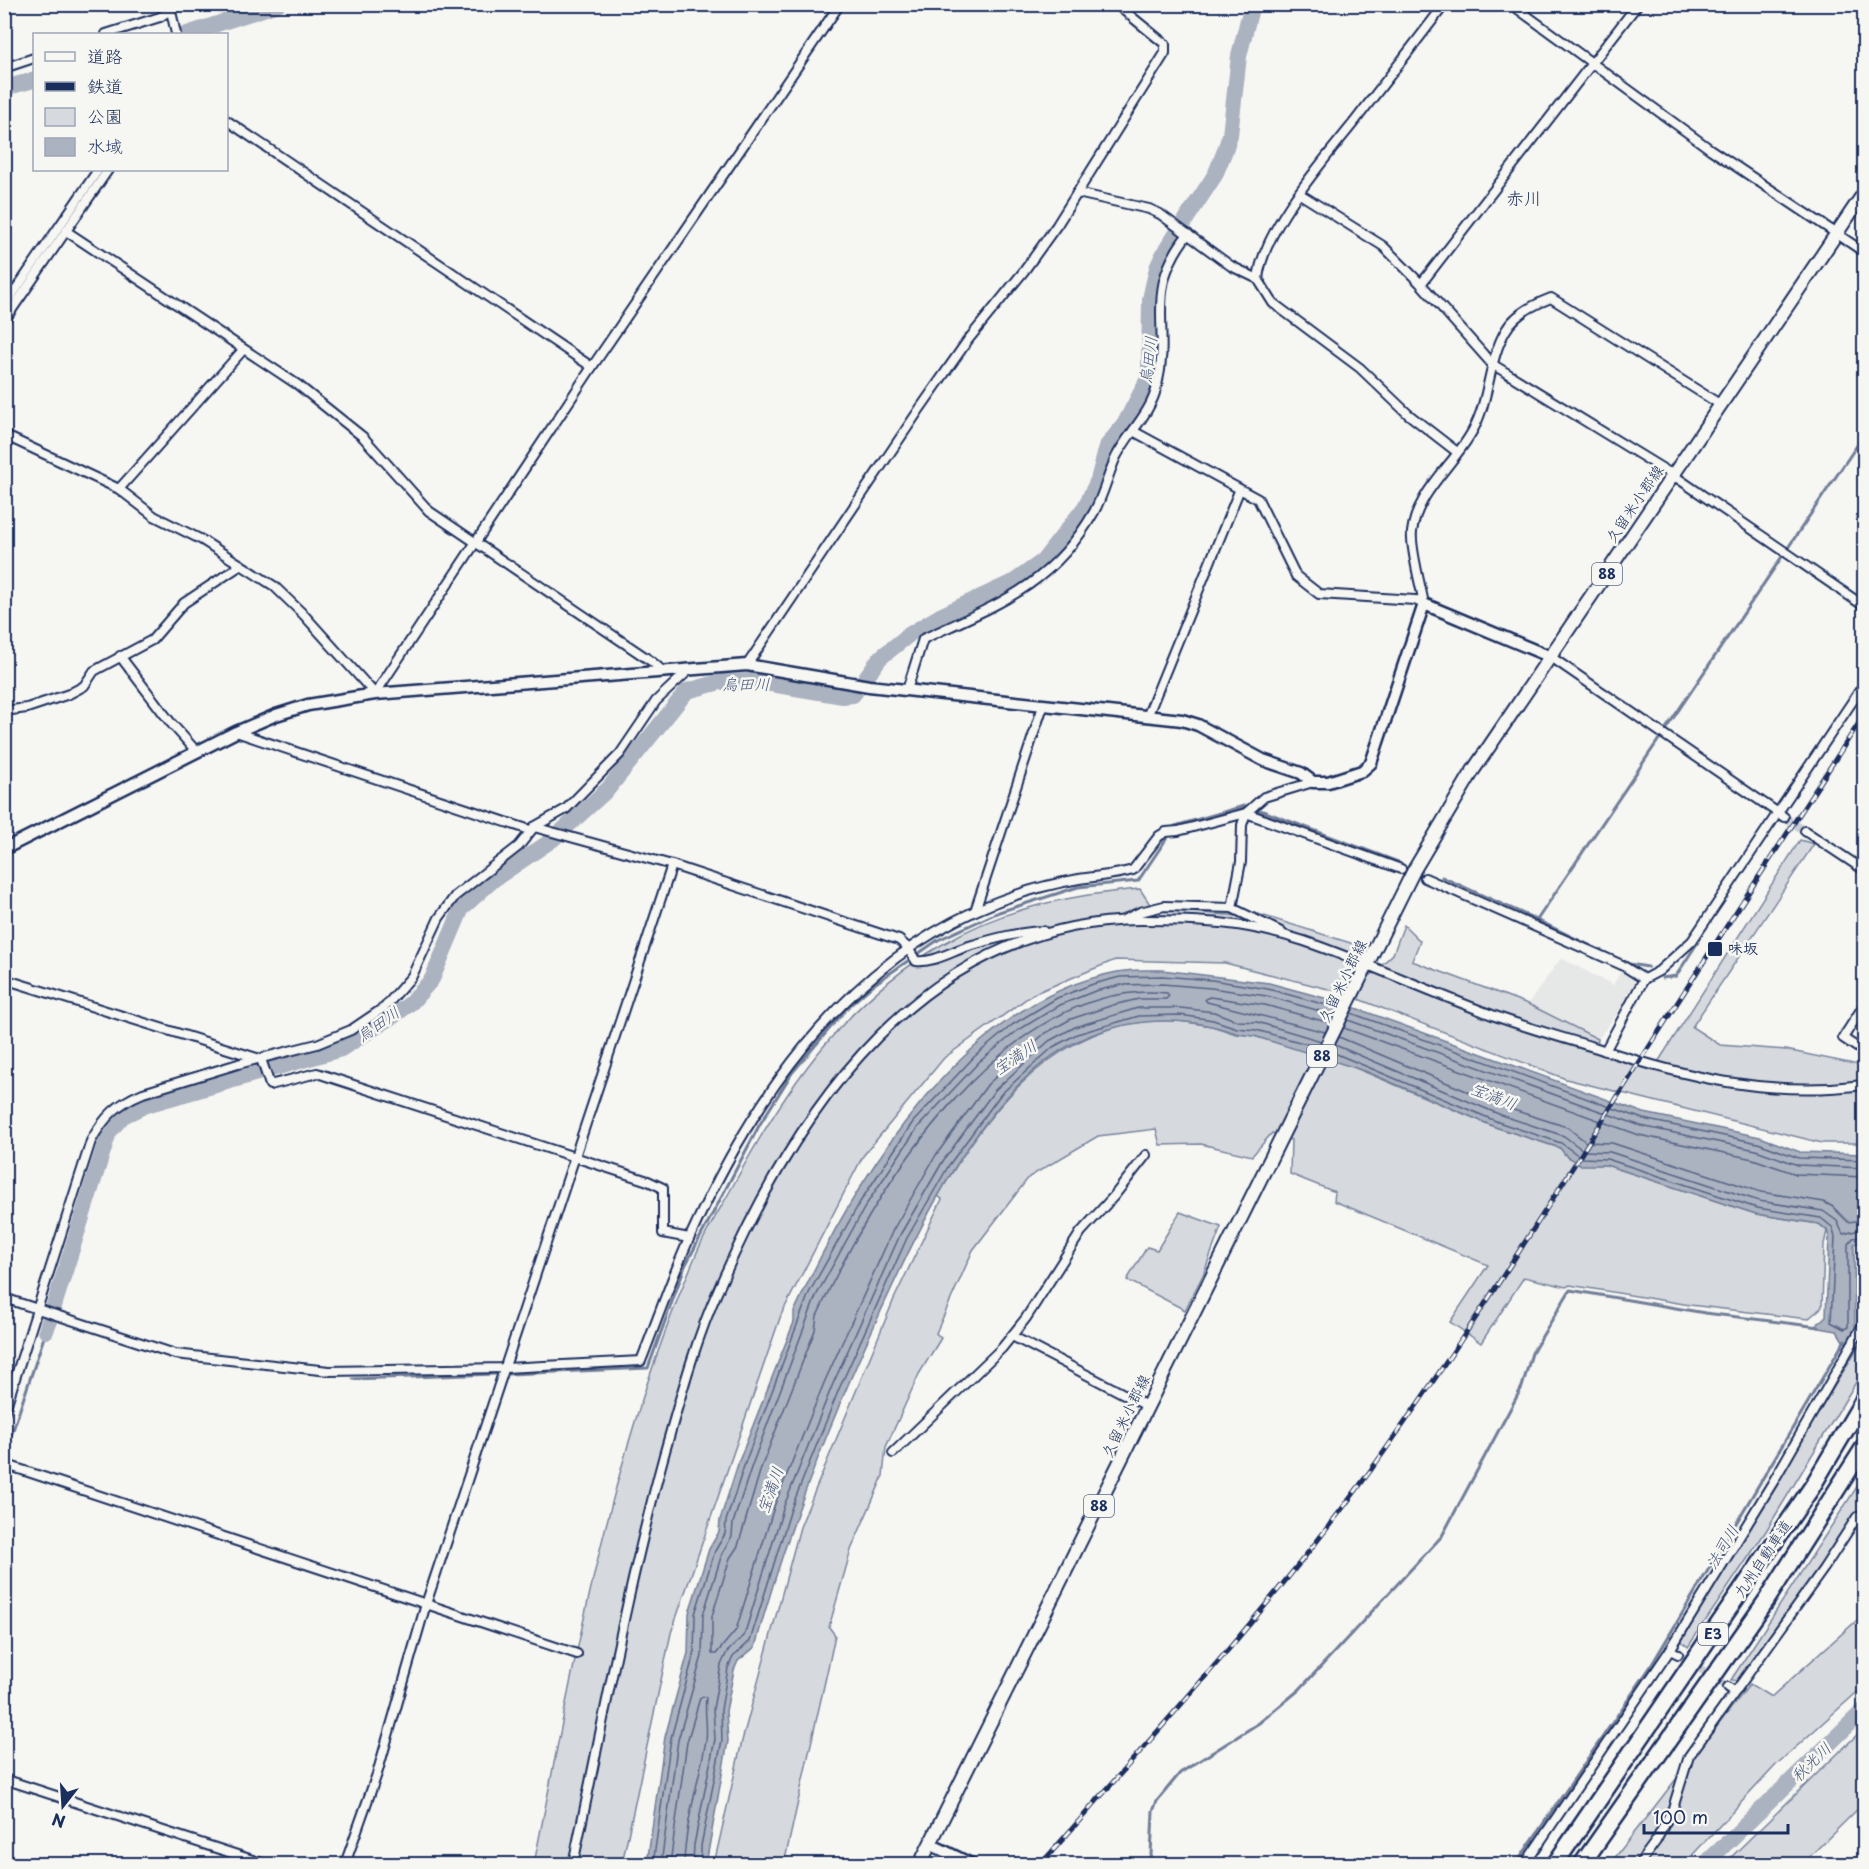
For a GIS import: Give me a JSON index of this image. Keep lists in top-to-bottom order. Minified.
{"streets":{"highway":["九州自動車道","E3"],"main road":["久留米小郡線","88"]},"districts":["赤川"],"water":["烏田川","宝満川","法司川","秋光川"],"places":{"transit":["味坂"]},"legend":["道路","鉄道","公園","水域"],"scale_bar":"100 m","north":"bottom"}
